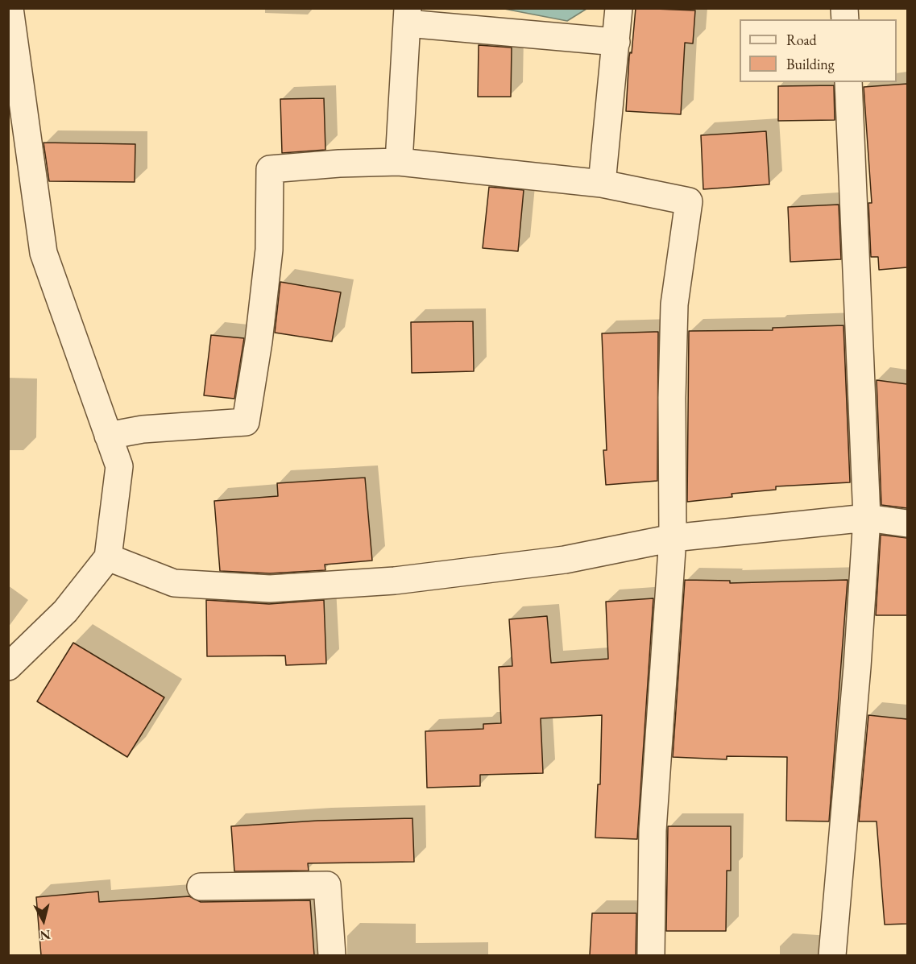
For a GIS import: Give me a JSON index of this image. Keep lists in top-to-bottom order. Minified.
{"legend":["Road","Building"],"north":"bottom"}
